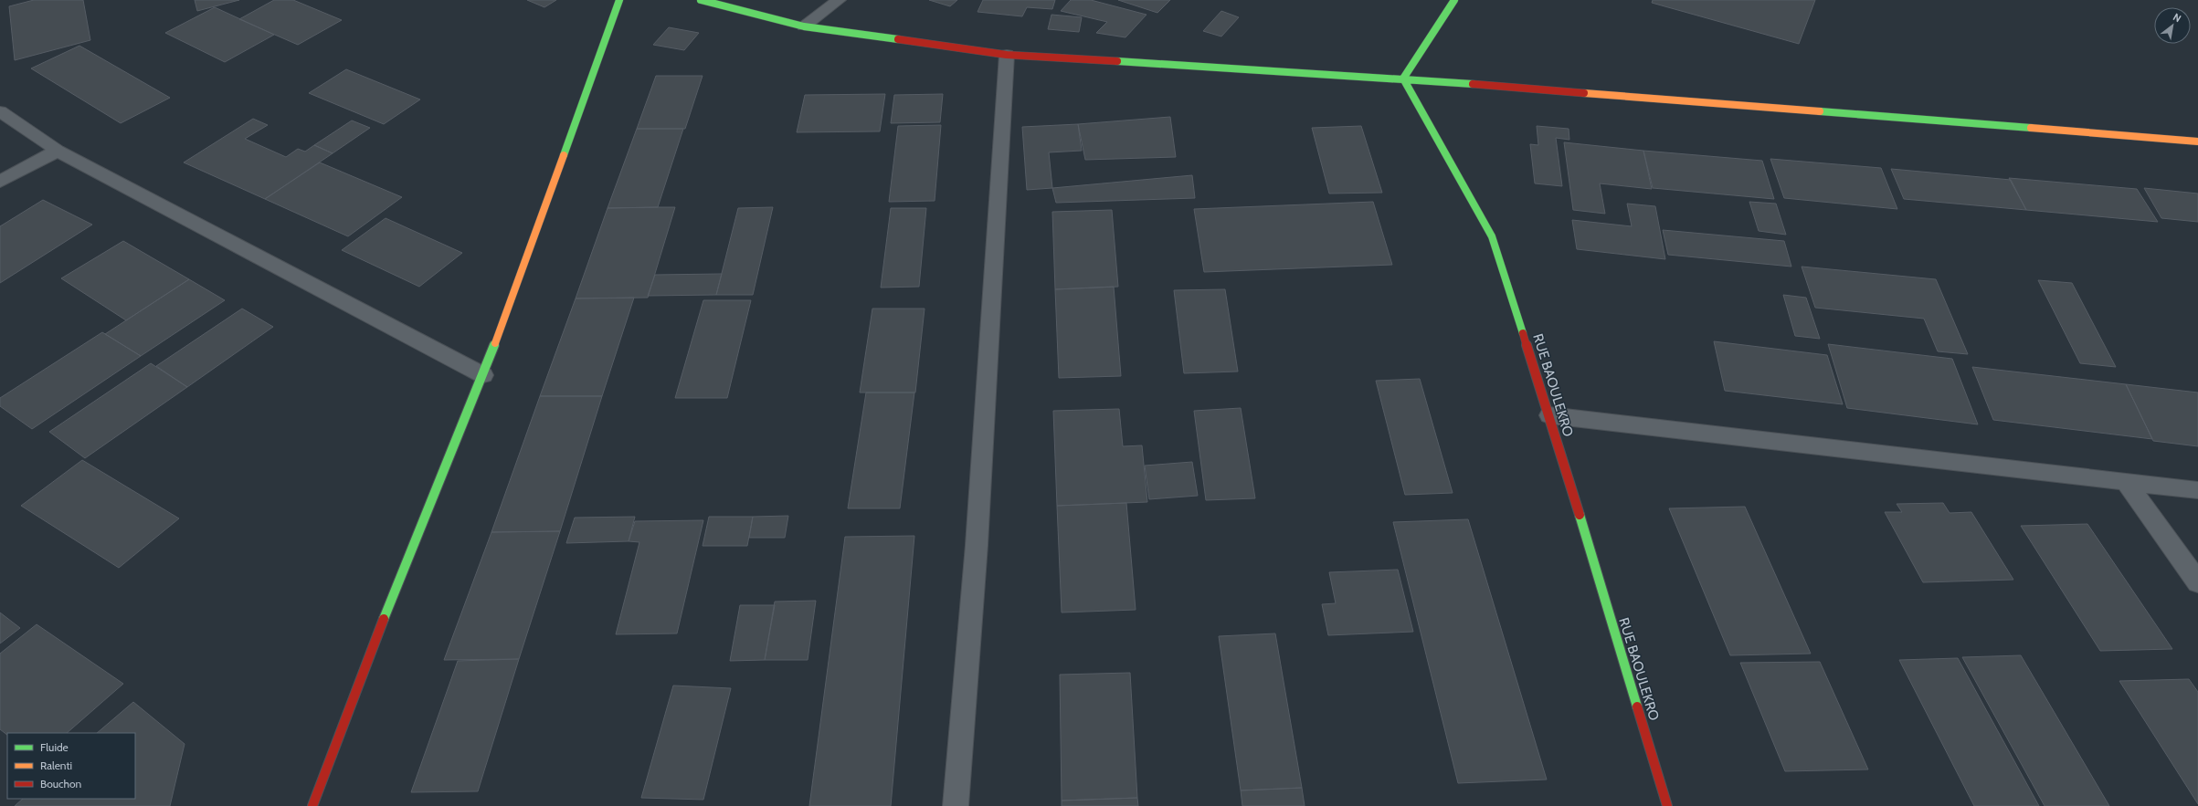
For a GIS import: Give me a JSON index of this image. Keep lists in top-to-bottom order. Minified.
{"streets":{"street":["RUE BAOULEKRO"]},"legend":["Fluide","Ralenti","Bouchon"],"north":"top right"}
